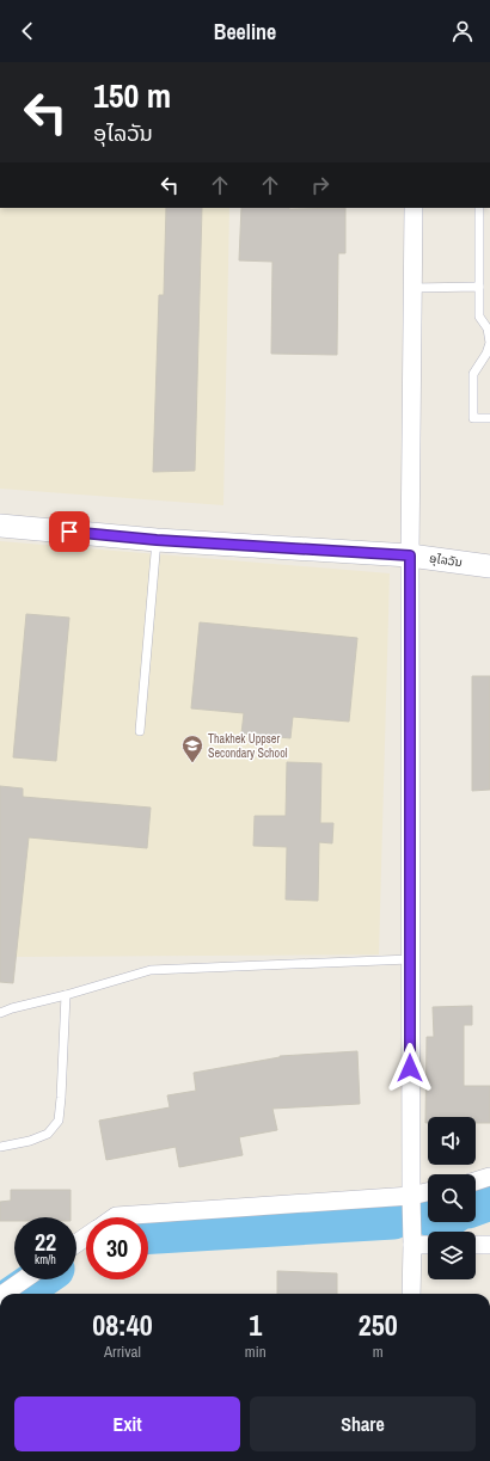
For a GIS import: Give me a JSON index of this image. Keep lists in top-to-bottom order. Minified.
{"streets":{"street":["ອຸໄລວັນ"]},"places":{"school or university":["Thakhek Uppser Secondary School"]},"page":{"header":"Beeline","turn":["150 m","ອຸໄລວັນ"],"speed":"22 km/h","limit":"30","eta":["08:40","Arrival","1","min","250","m"],"buttons":["Exit","Share"]}}
